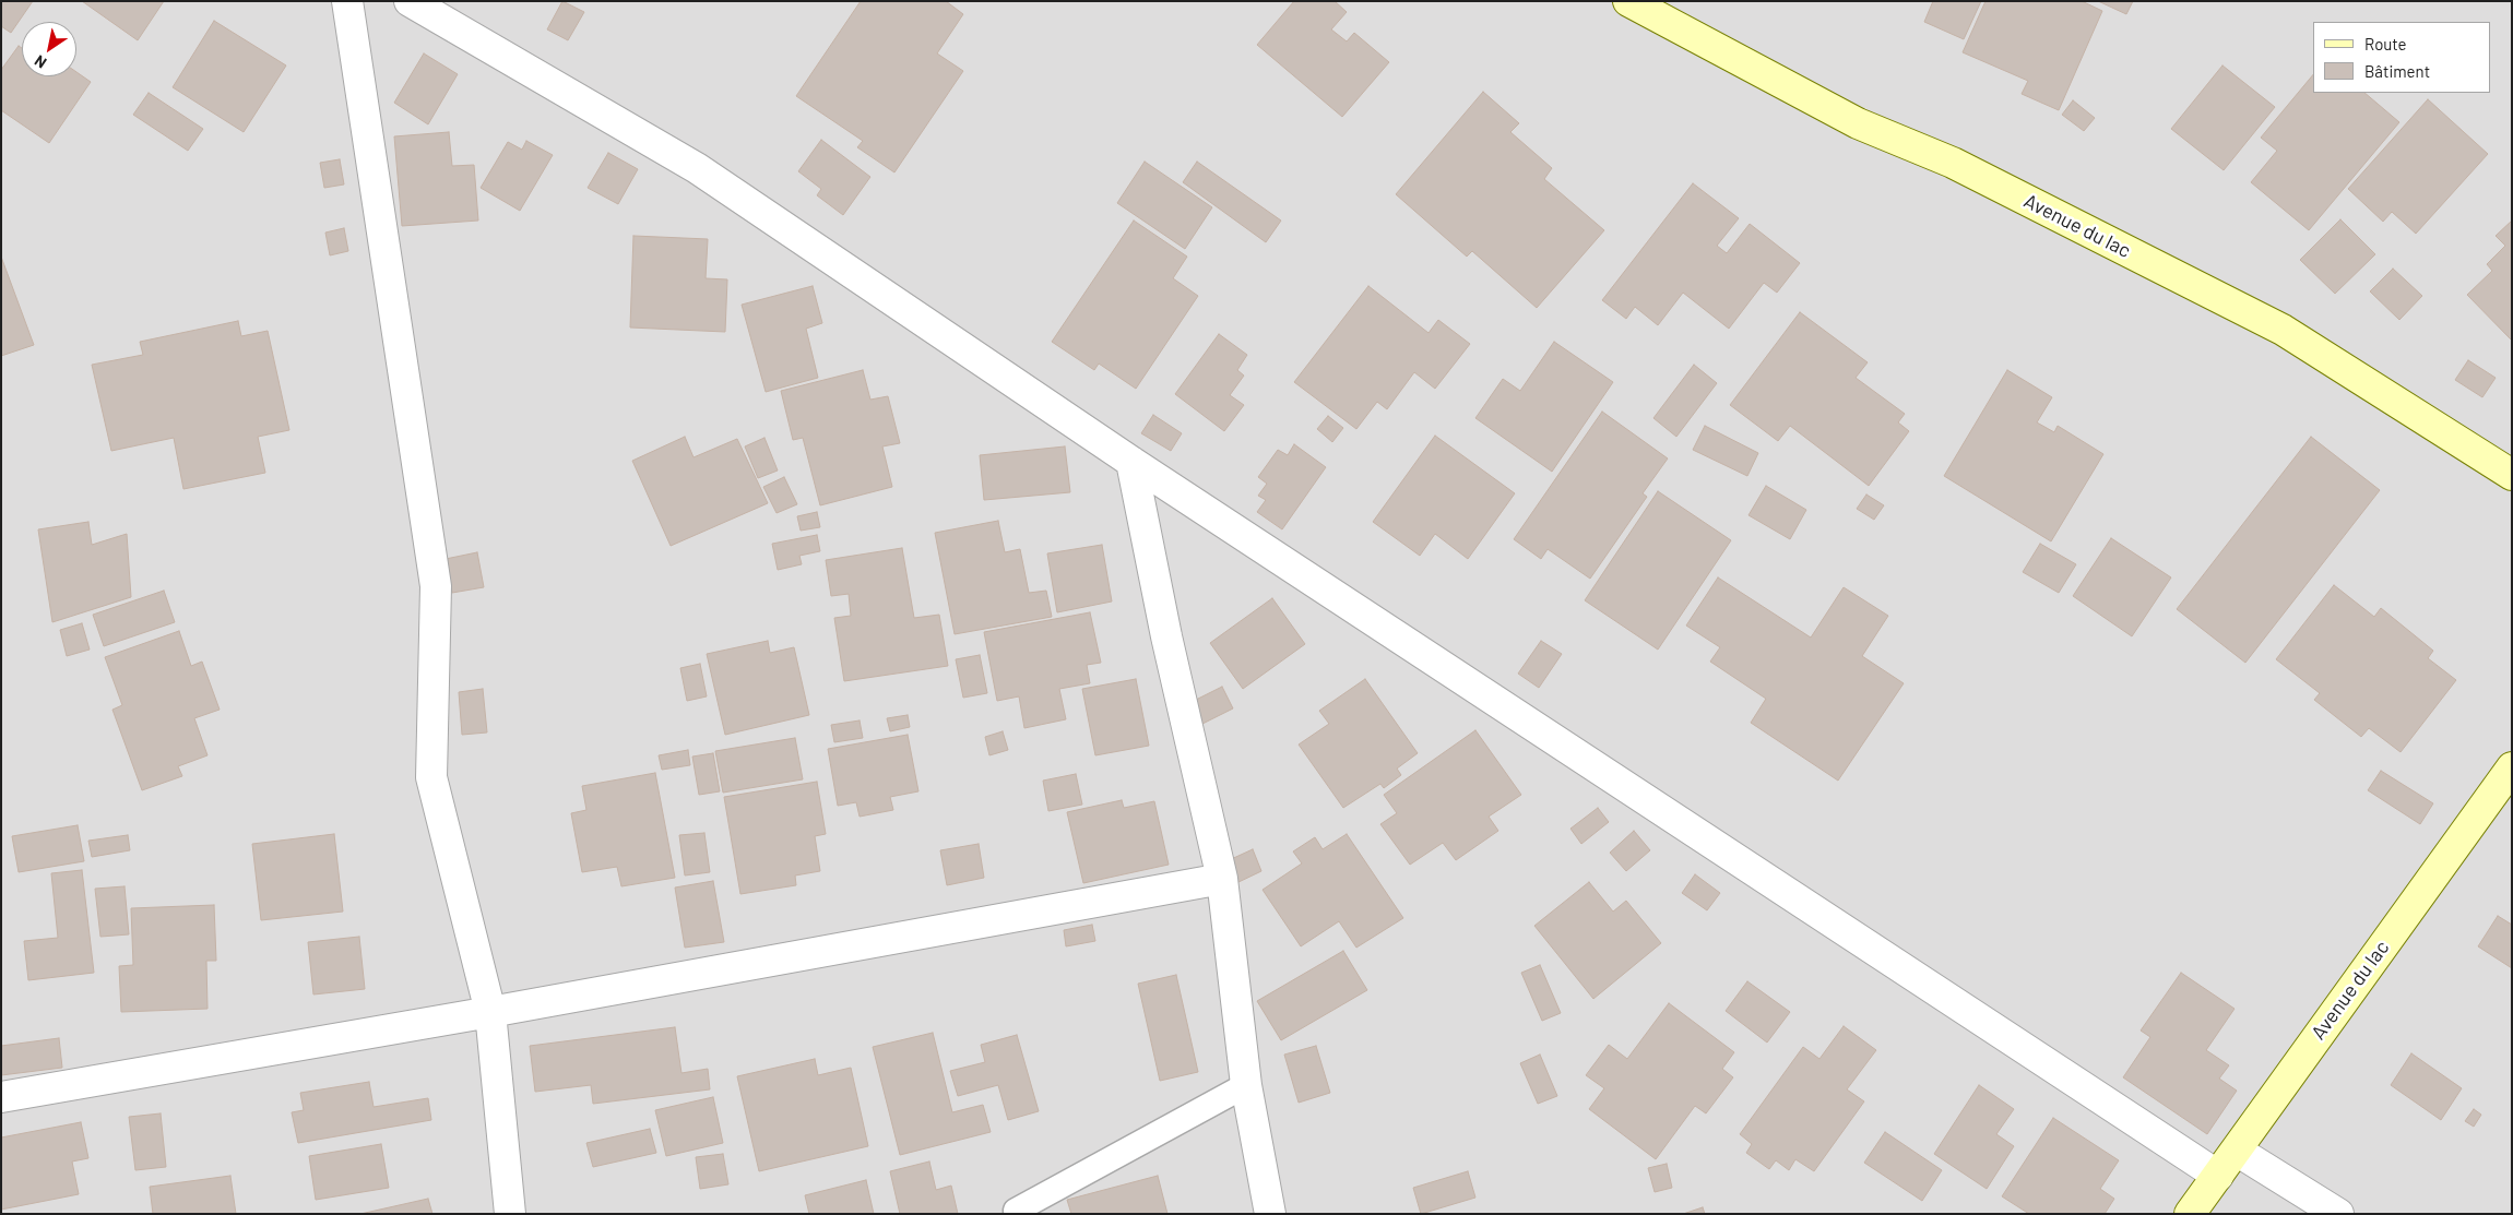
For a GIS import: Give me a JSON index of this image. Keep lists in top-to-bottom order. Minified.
{"streets":{"main road":["Avenue du lac"]},"legend":["Route","Bâtiment"],"north":"bottom left"}
